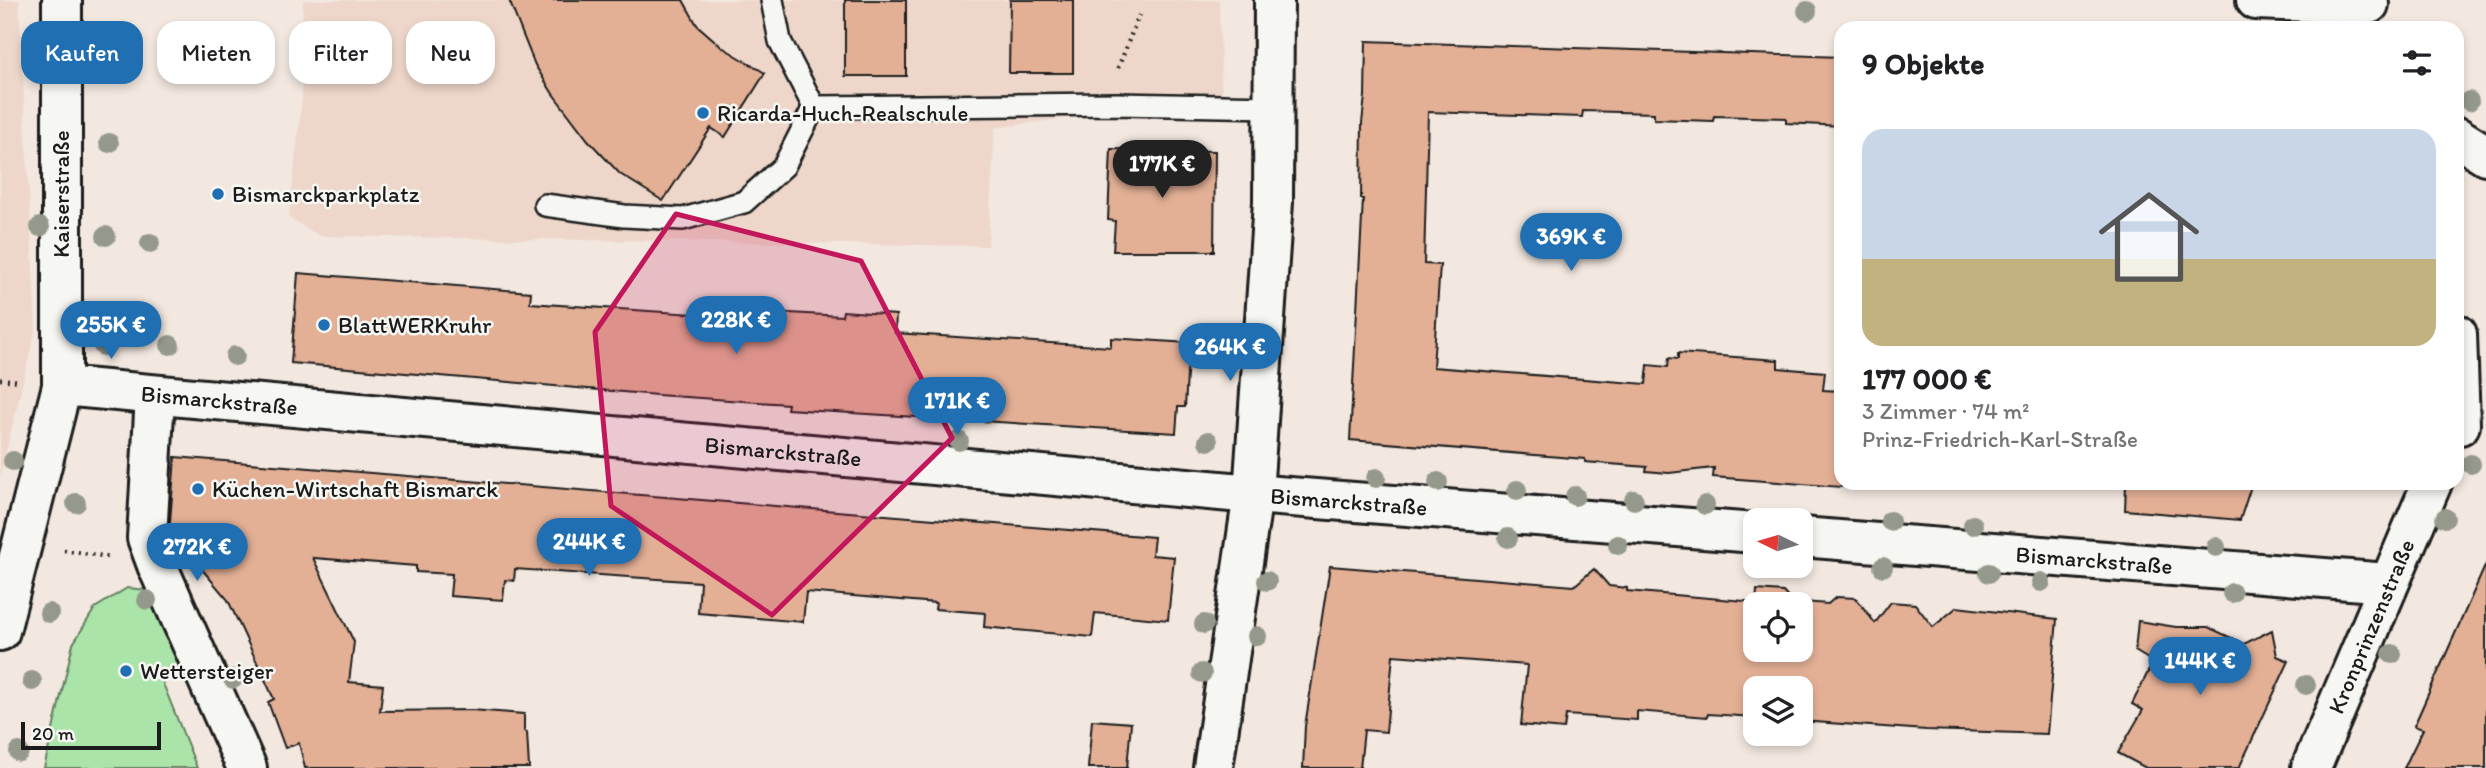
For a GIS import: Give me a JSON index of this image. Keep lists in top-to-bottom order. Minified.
{"streets":{"street":["Kaiserstraße","Bismarckstraße","Kronprinzenstraße"]},"crossings":[["Kaiserstraße","Bismarckstraße"],["Bismarckstraße","Kronprinzenstraße"]],"places":["Ricarda-Huch-Realschule","Bismarckparkplatz","BlattWERKruhr","Küchen-Wirtschaft Bismarck","Wettersteiger"],"scale_bar":"20 m","north":"left","page":{"chip":["Kaufen","Mieten","Filter","Neu"],"heading":"9 Objekte","list":[{"name":"177 000 €","note":"3 Zimmer · 74 m² · Prinz-Friedrich-Karl-Straße"}],"price":["177K €","369K €","228K €","255K €","264K €","171K €","244K €","272K €","144K €"],"scale":"20 m"}}
